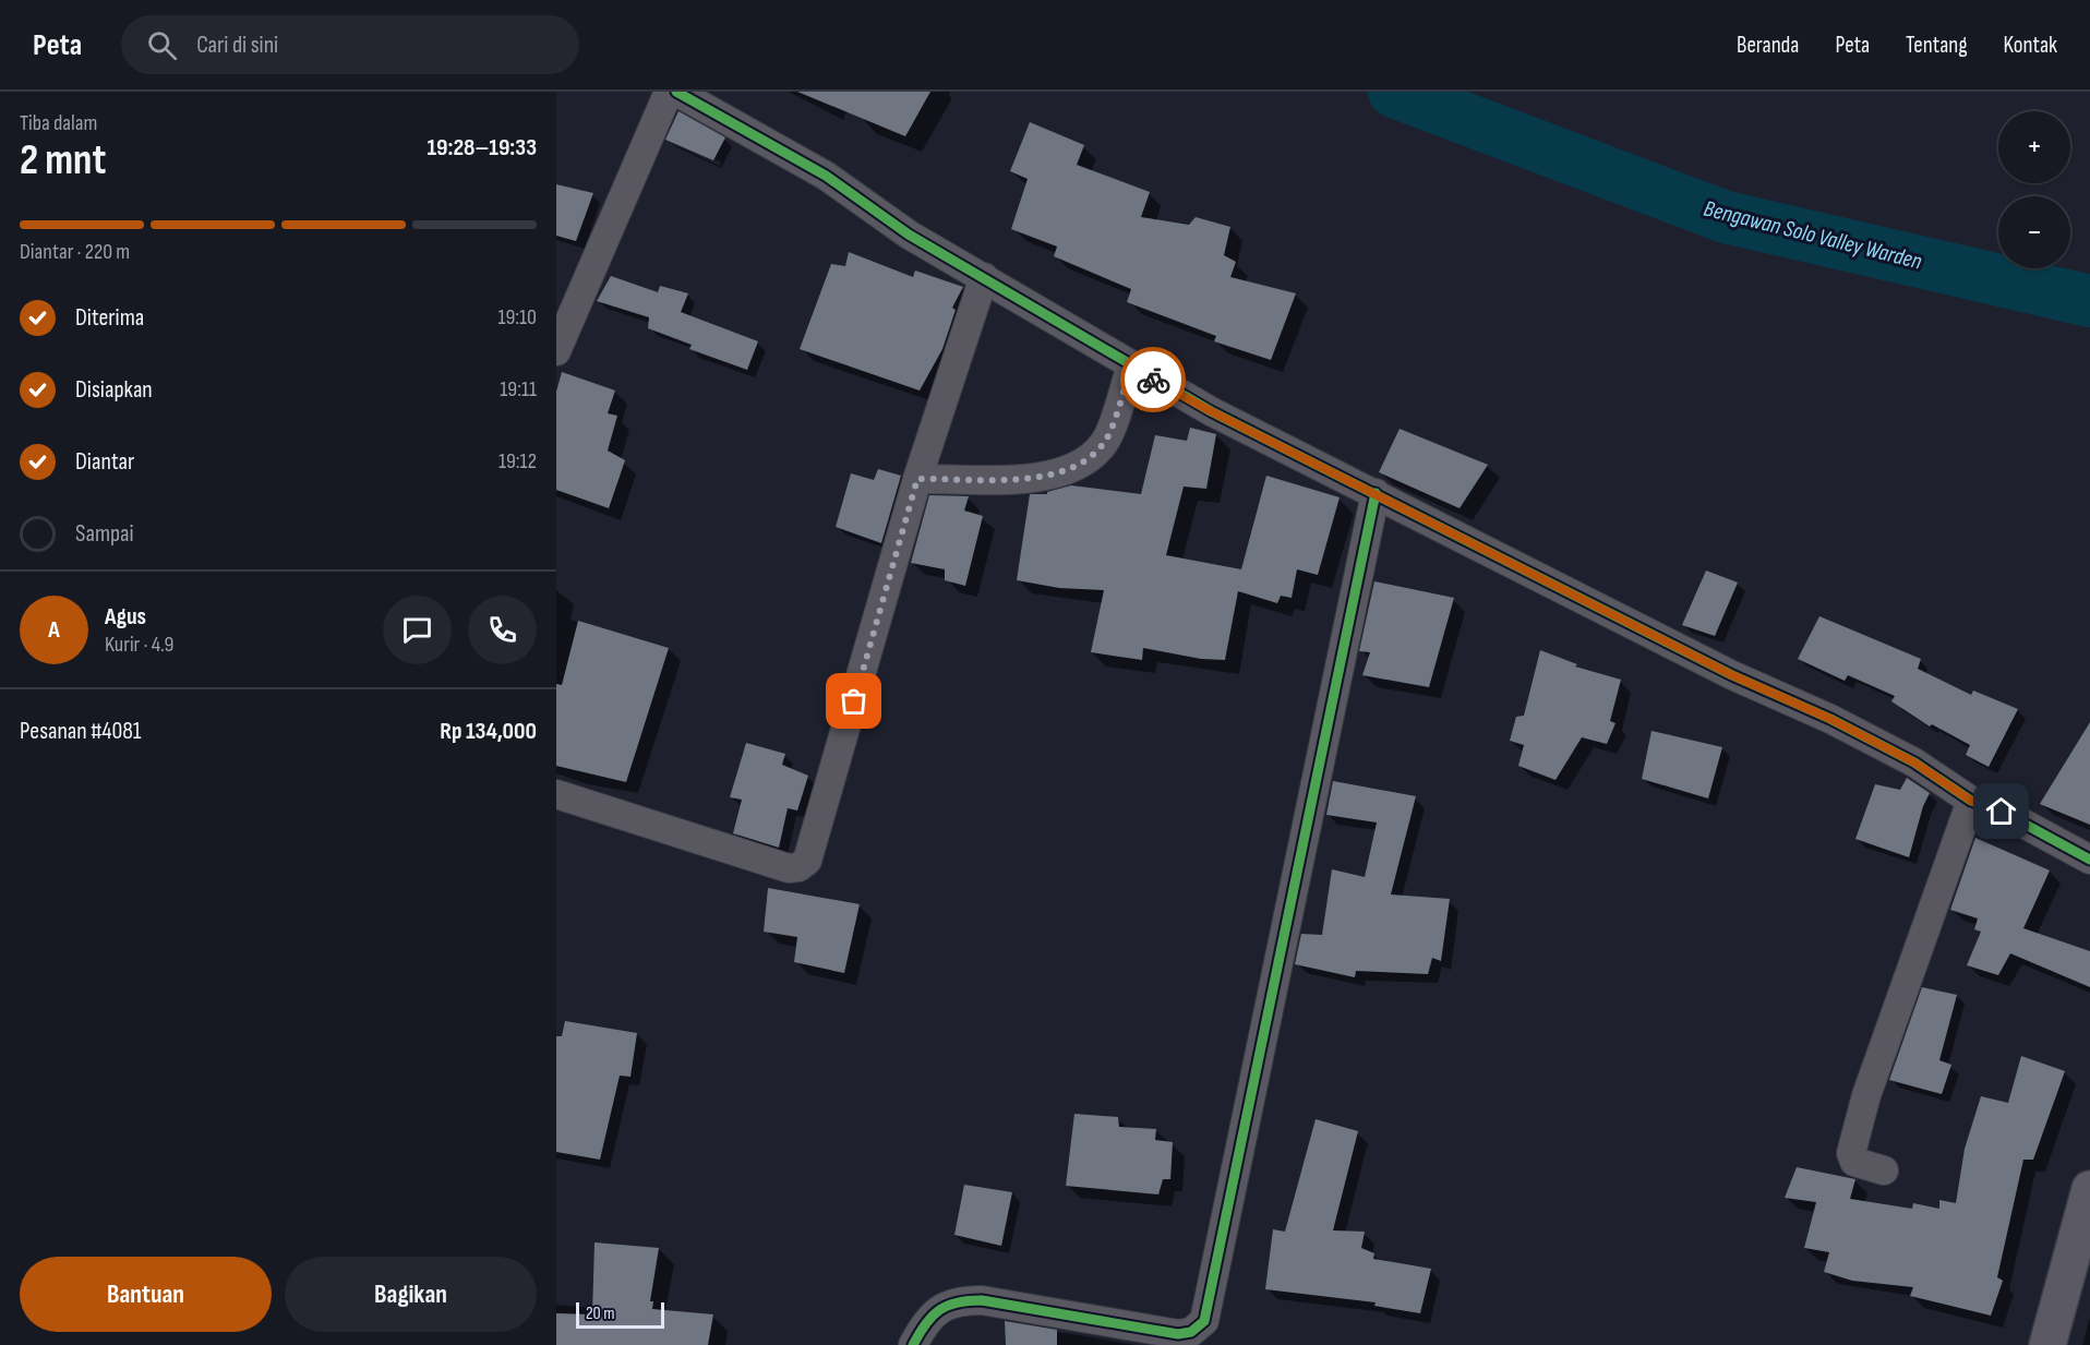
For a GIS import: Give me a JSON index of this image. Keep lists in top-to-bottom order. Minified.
{"water":["Bengawan Solo Valley Warden"],"scale_bar":"20 m","page":{"header":"Peta","search":"Cari di sini","nav":["Beranda","Peta","Tentang","Kontak"],"heading":["2 mnt","Tiba dalam","19:28–19:33"],"panel":["Agus","Kurir · 4.9","Pesanan #4081","Rp 134,000"],"map_buttons":["+","−"],"bar":"Diantar · 220 m","list":[["Diterima","19:10"],["Disiapkan","19:11"],["Diantar","19:12"],"Sampai"],"round":"A","buttons":["Bantuan","Bagikan"],"scale":"20 m"}}
